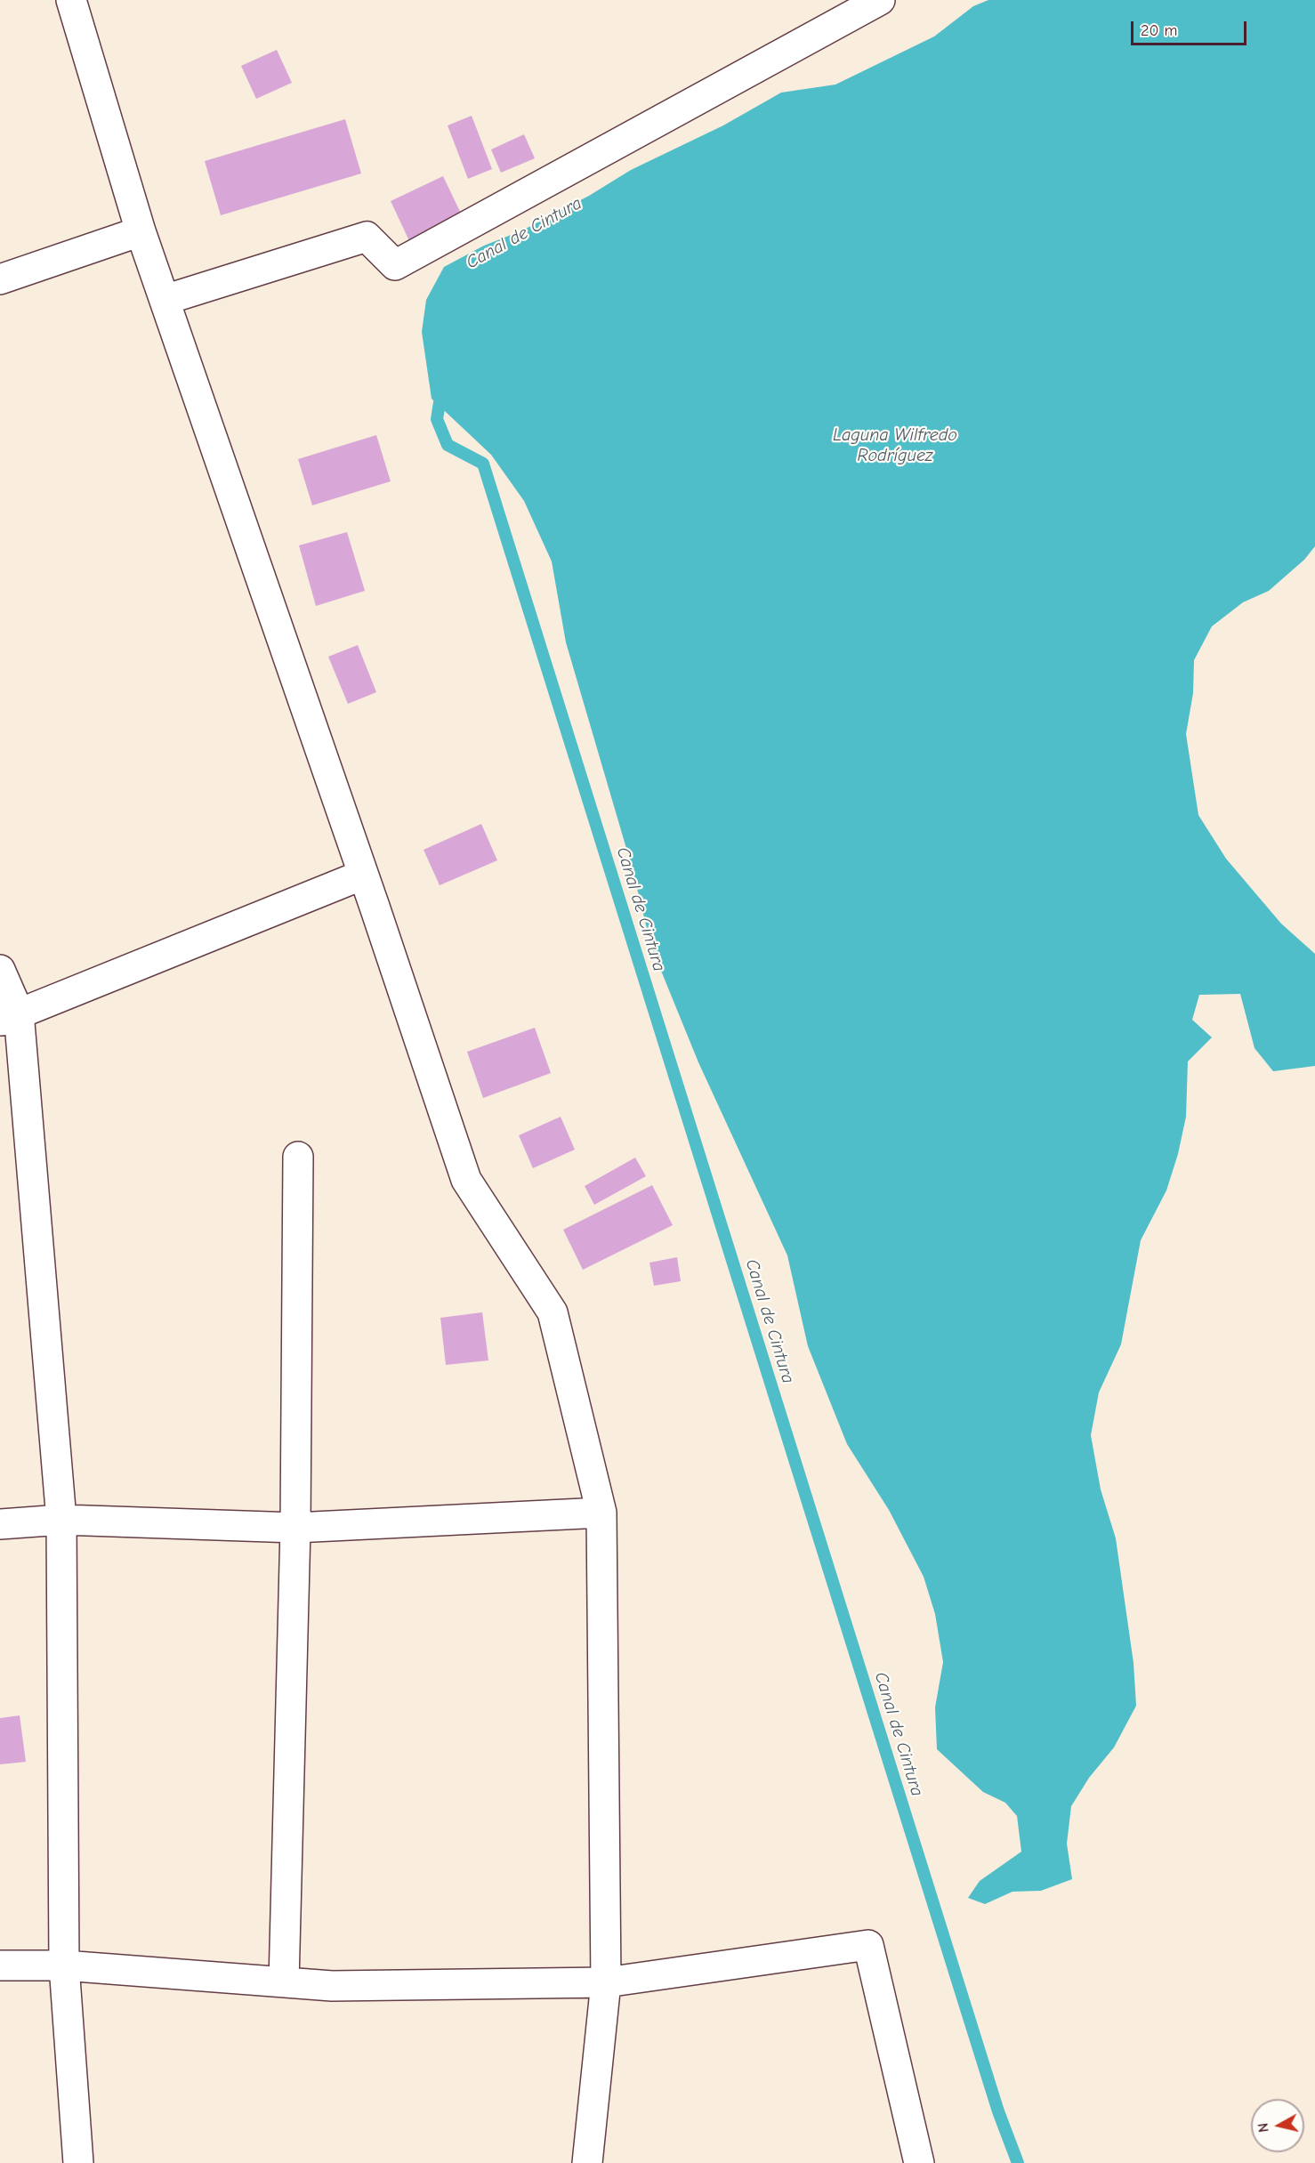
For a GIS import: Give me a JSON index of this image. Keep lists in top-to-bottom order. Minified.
{"water":["Canal de Cintura","Laguna Wilfredo Rodríguez"],"scale_bar":"20 m","north":"left"}
